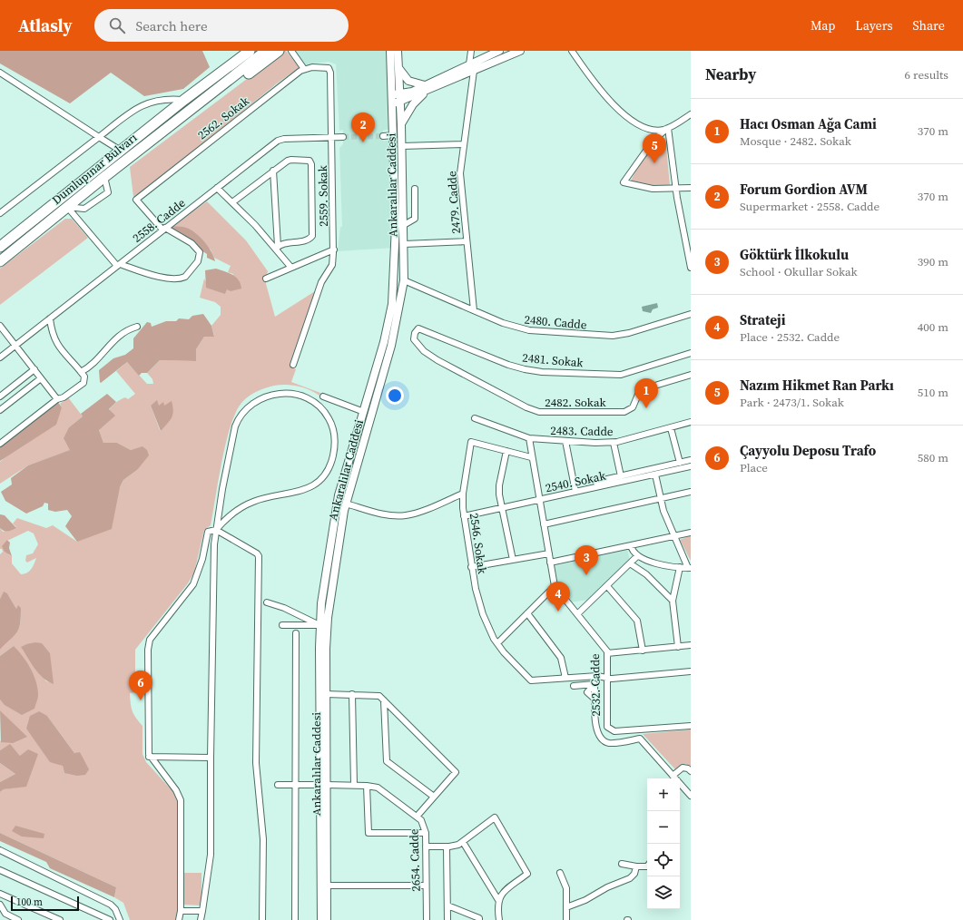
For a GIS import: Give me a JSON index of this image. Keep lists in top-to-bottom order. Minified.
{"streets":{"highway":["Dumlupınar Bulvarı"],"main road":["Ankaralılar Caddesi"],"street":["2562. Sokak","2559. Sokak","2479. Cadde","2558. Cadde","2480. Cadde","2481. Sokak","2482. Sokak","2483. Cadde","2540. Sokak","2546. Sokak","2532. Cadde","2654. Cadde"]},"crossings":[["2562. Sokak","2559. Sokak"],["2562. Sokak","2558. Cadde"],["Ankaralılar Caddesi","2480. Cadde"],["Ankaralılar Caddesi","2654. Cadde"],["2559. Sokak","2558. Cadde"],["2479. Cadde","2480. Cadde"],["2481. Sokak","2482. Sokak"],["2540. Sokak","2546. Sokak"]],"scale_bar":"100 m","page":{"header":"Atlasly","search":"Search here","nav":["Map","Layers","Share"],"heading":["Nearby","6 results"],"list":[{"mark":"1","name":"Hacı Osman Ağa Cami","note":"Mosque · 2482. Sokak","value":"370 m"},{"mark":"2","name":"Forum Gordion AVM","note":"Supermarket · 2558. Cadde","value":"370 m"},{"mark":"3","name":"Göktürk İlkokulu","note":"School · Okullar Sokak","value":"390 m"},{"mark":"4","name":"Strateji","note":"Place · 2532. Cadde","value":"400 m"},{"mark":"5","name":"Nazım Hikmet Ran Parkı","note":"Park · 2473/1. Sokak","value":"510 m"},{"mark":"6","name":"Çayyolu Deposu Trafo","note":"Place","value":"580 m"}],"pins":["2","5","1","3","4","6"],"map_buttons":["+","−"],"scale":"100 m"}}
